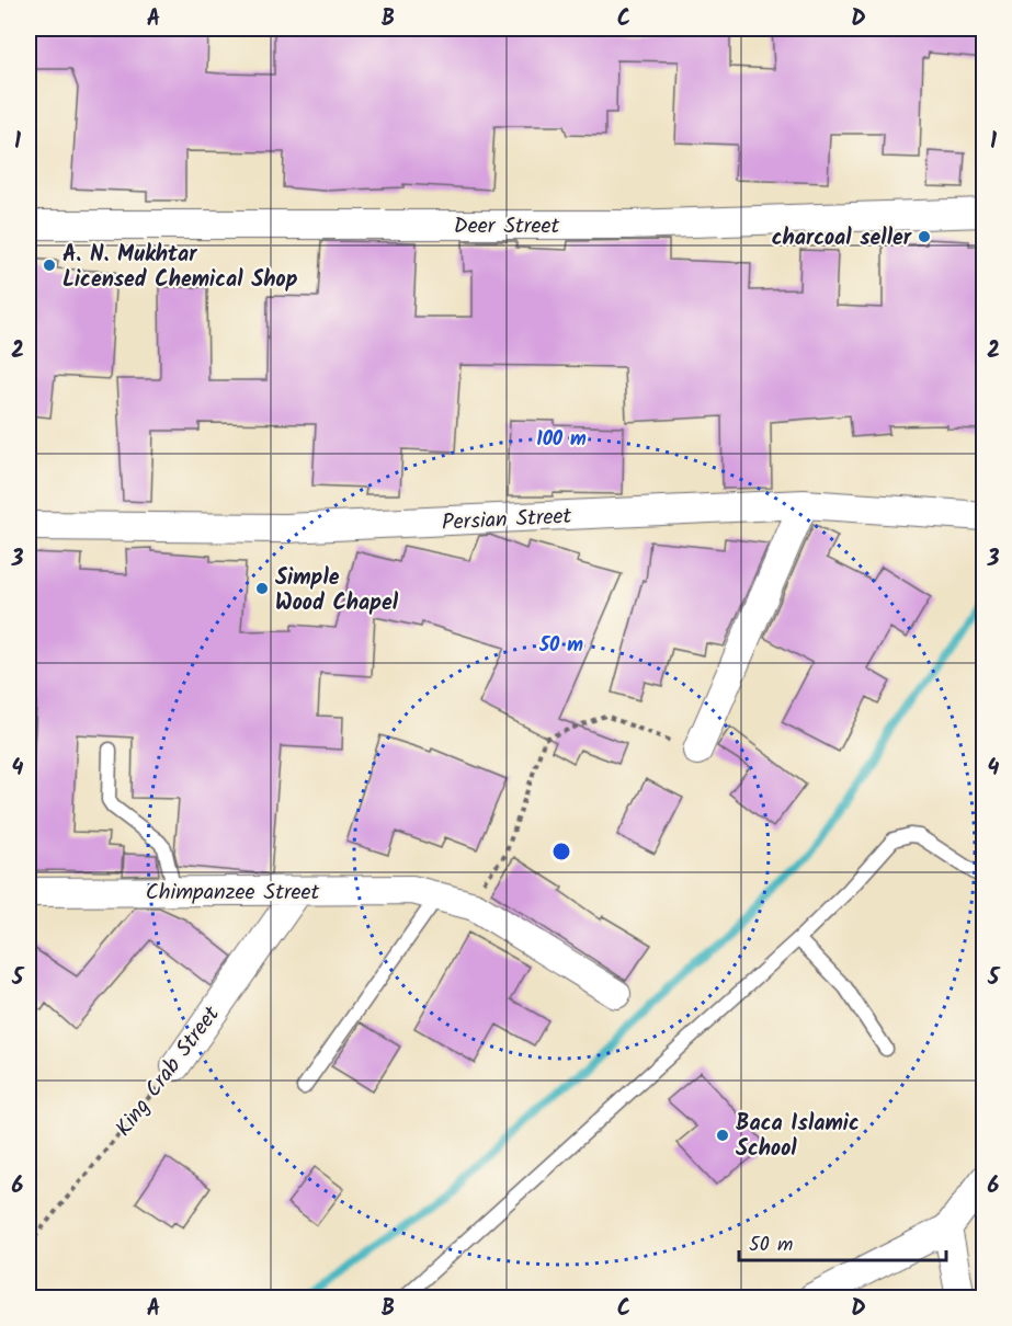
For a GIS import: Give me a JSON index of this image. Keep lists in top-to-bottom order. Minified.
{"streets":{"street":["Deer Street","Persian Street","Chimpanzee Street","King Crab Street"]},"crossings":[["Chimpanzee Street","King Crab Street"]],"places":["charcoal seller","A. N. Mukhtar Licensed Chemical Shop","Simple Wood Chapel","Baca Islamic School"],"scale_bar":"50 m","grid":{"columns":["A","B","C","D"],"rows":["1","2","3","4","5","6"]},"rings":["100 m","50 m"]}
